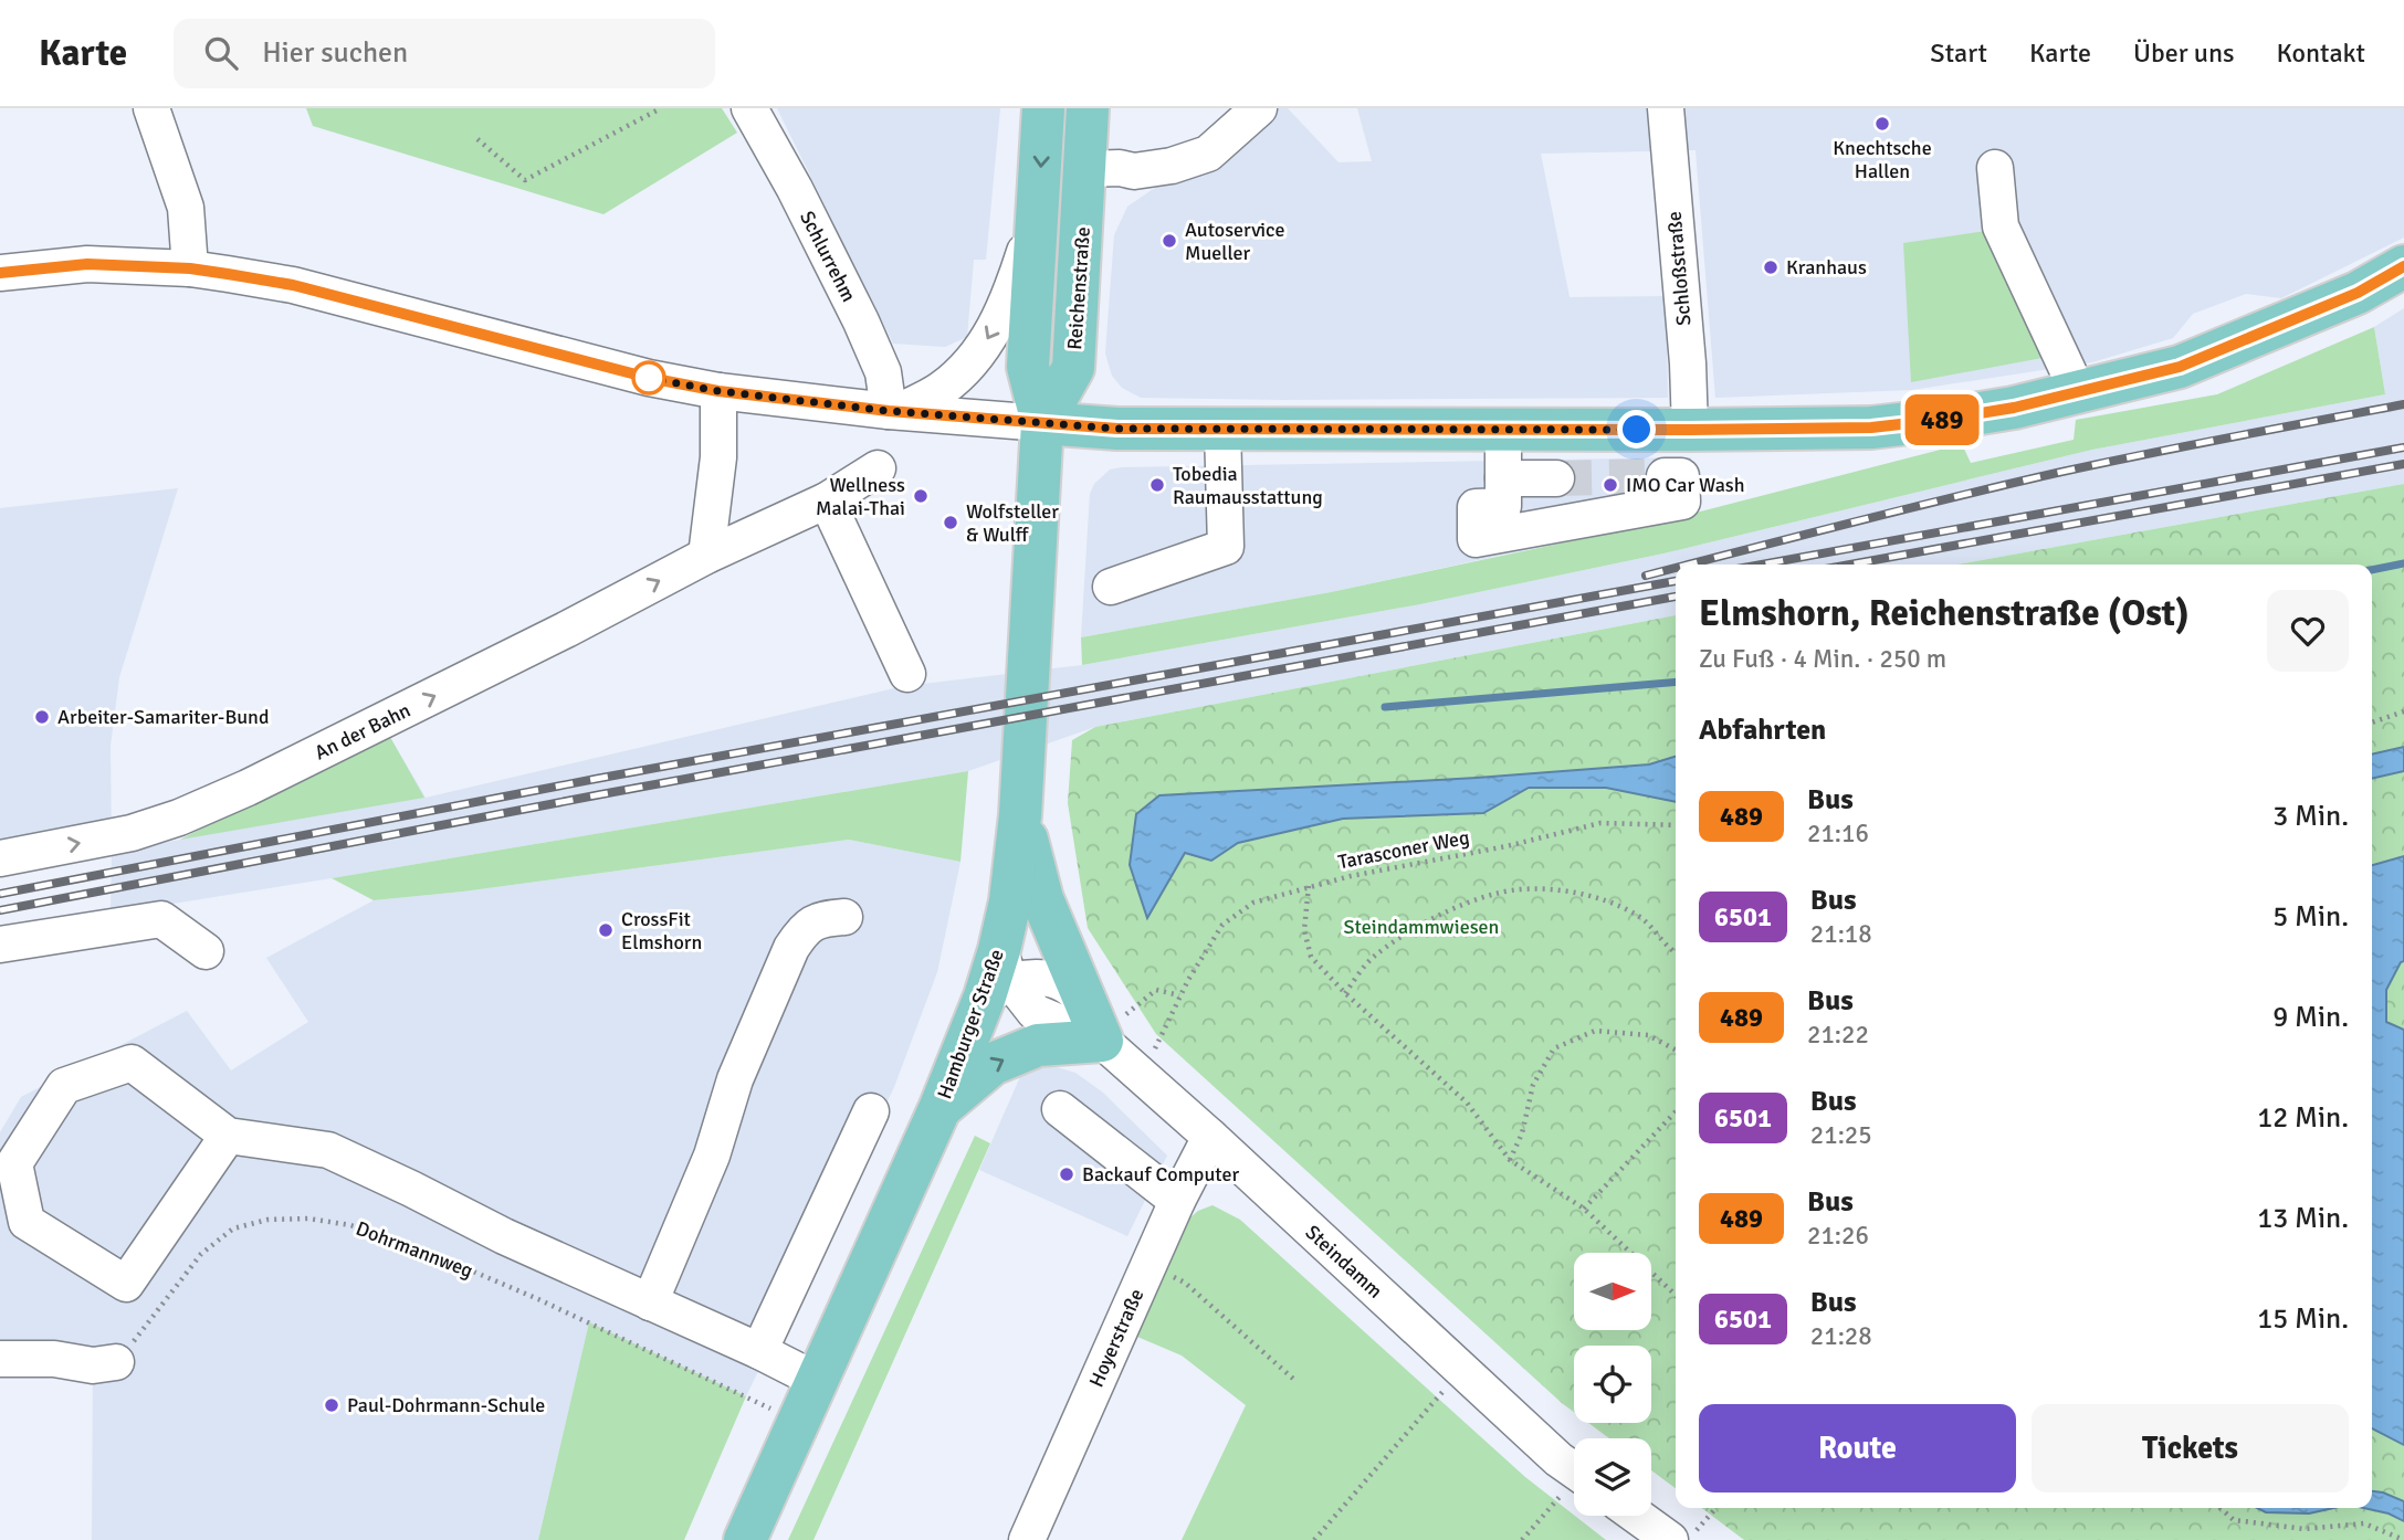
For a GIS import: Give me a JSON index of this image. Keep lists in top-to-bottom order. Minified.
{"streets":{"main road":["Reichenstraße","Hamburger Straße"],"street":["Schlurrehm","Schloßstraße","An der Bahn","Steindamm","Hoyerstraße"],"path":["Tarasconer Weg","Dohrmannweg"]},"crossings":[["Reichenstraße","Hamburger Straße"],["Hamburger Straße","Steindamm"],["Steindamm","Hoyerstraße"]],"one_way":["An der Bahn"],"parks":["Steindammwiesen"],"places":["Knechtsche Hallen","Autoservice Mueller","Kranhaus","Tobedia Raumausstattung","IMO Car Wash","Wellness Malai-Thai","Wolfsteller & Wulff","Arbeiter-Samariter-Bund","CrossFit Elmshorn","Backauf Computer","Paul-Dohrmann-Schule"],"lines":["bus line 489"],"north":"right","page":{"header":"Karte","search":"Hier suchen","nav":["Start","Karte","Über uns","Kontakt"],"on_map":"489","heading":[["Elmshorn, Reichenstraße (Ost)","Zu Fuß · 4 Min. · 250 m"],"Abfahrten"],"list":[{"mark":"489","name":"Bus","note":"21:16","value":"3 Min."},{"mark":"6501","name":"Bus","note":"21:18","value":"5 Min."},{"mark":"489","name":"Bus","note":"21:22","value":"9 Min."},{"mark":"6501","name":"Bus","note":"21:25","value":"12 Min."},{"mark":"489","name":"Bus","note":"21:26","value":"13 Min."},{"mark":"6501","name":"Bus","note":"21:28","value":"15 Min."}],"buttons":["Route","Tickets"]}}
